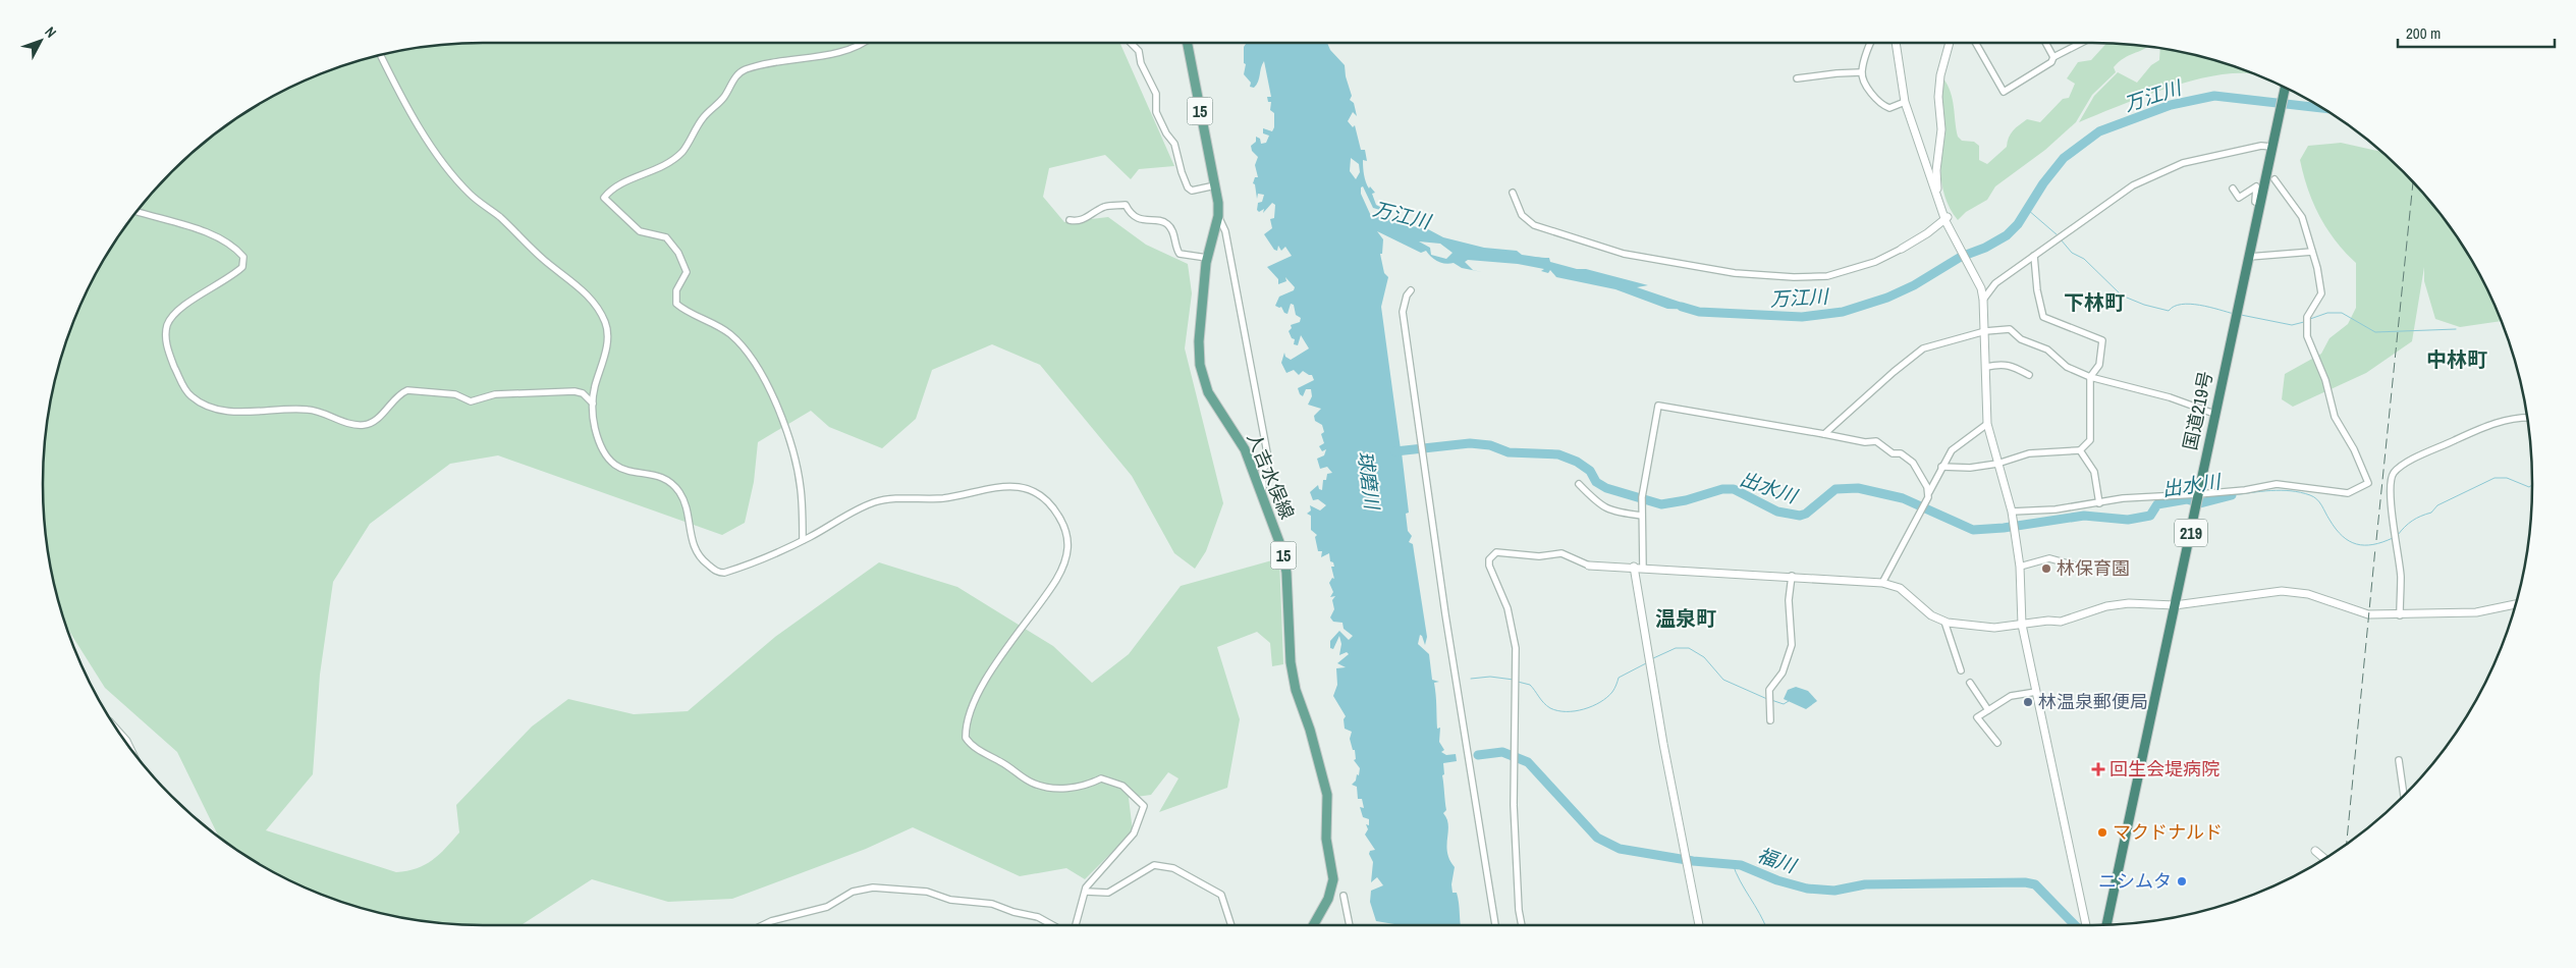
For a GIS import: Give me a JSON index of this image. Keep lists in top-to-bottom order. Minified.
{"streets":{"highway":["国道219号","219"],"main road":["15","人吉水俣線"]},"districts":["下林町","中林町","温泉町"],"water":["万江川","球磨川","出水川","福川"],"places":{"other":["林保育園","林温泉郵便局","マクドナルド","ニシムタ"],"health":["回生会堤病院"]},"scale_bar":"200 m","north":"top right"}
